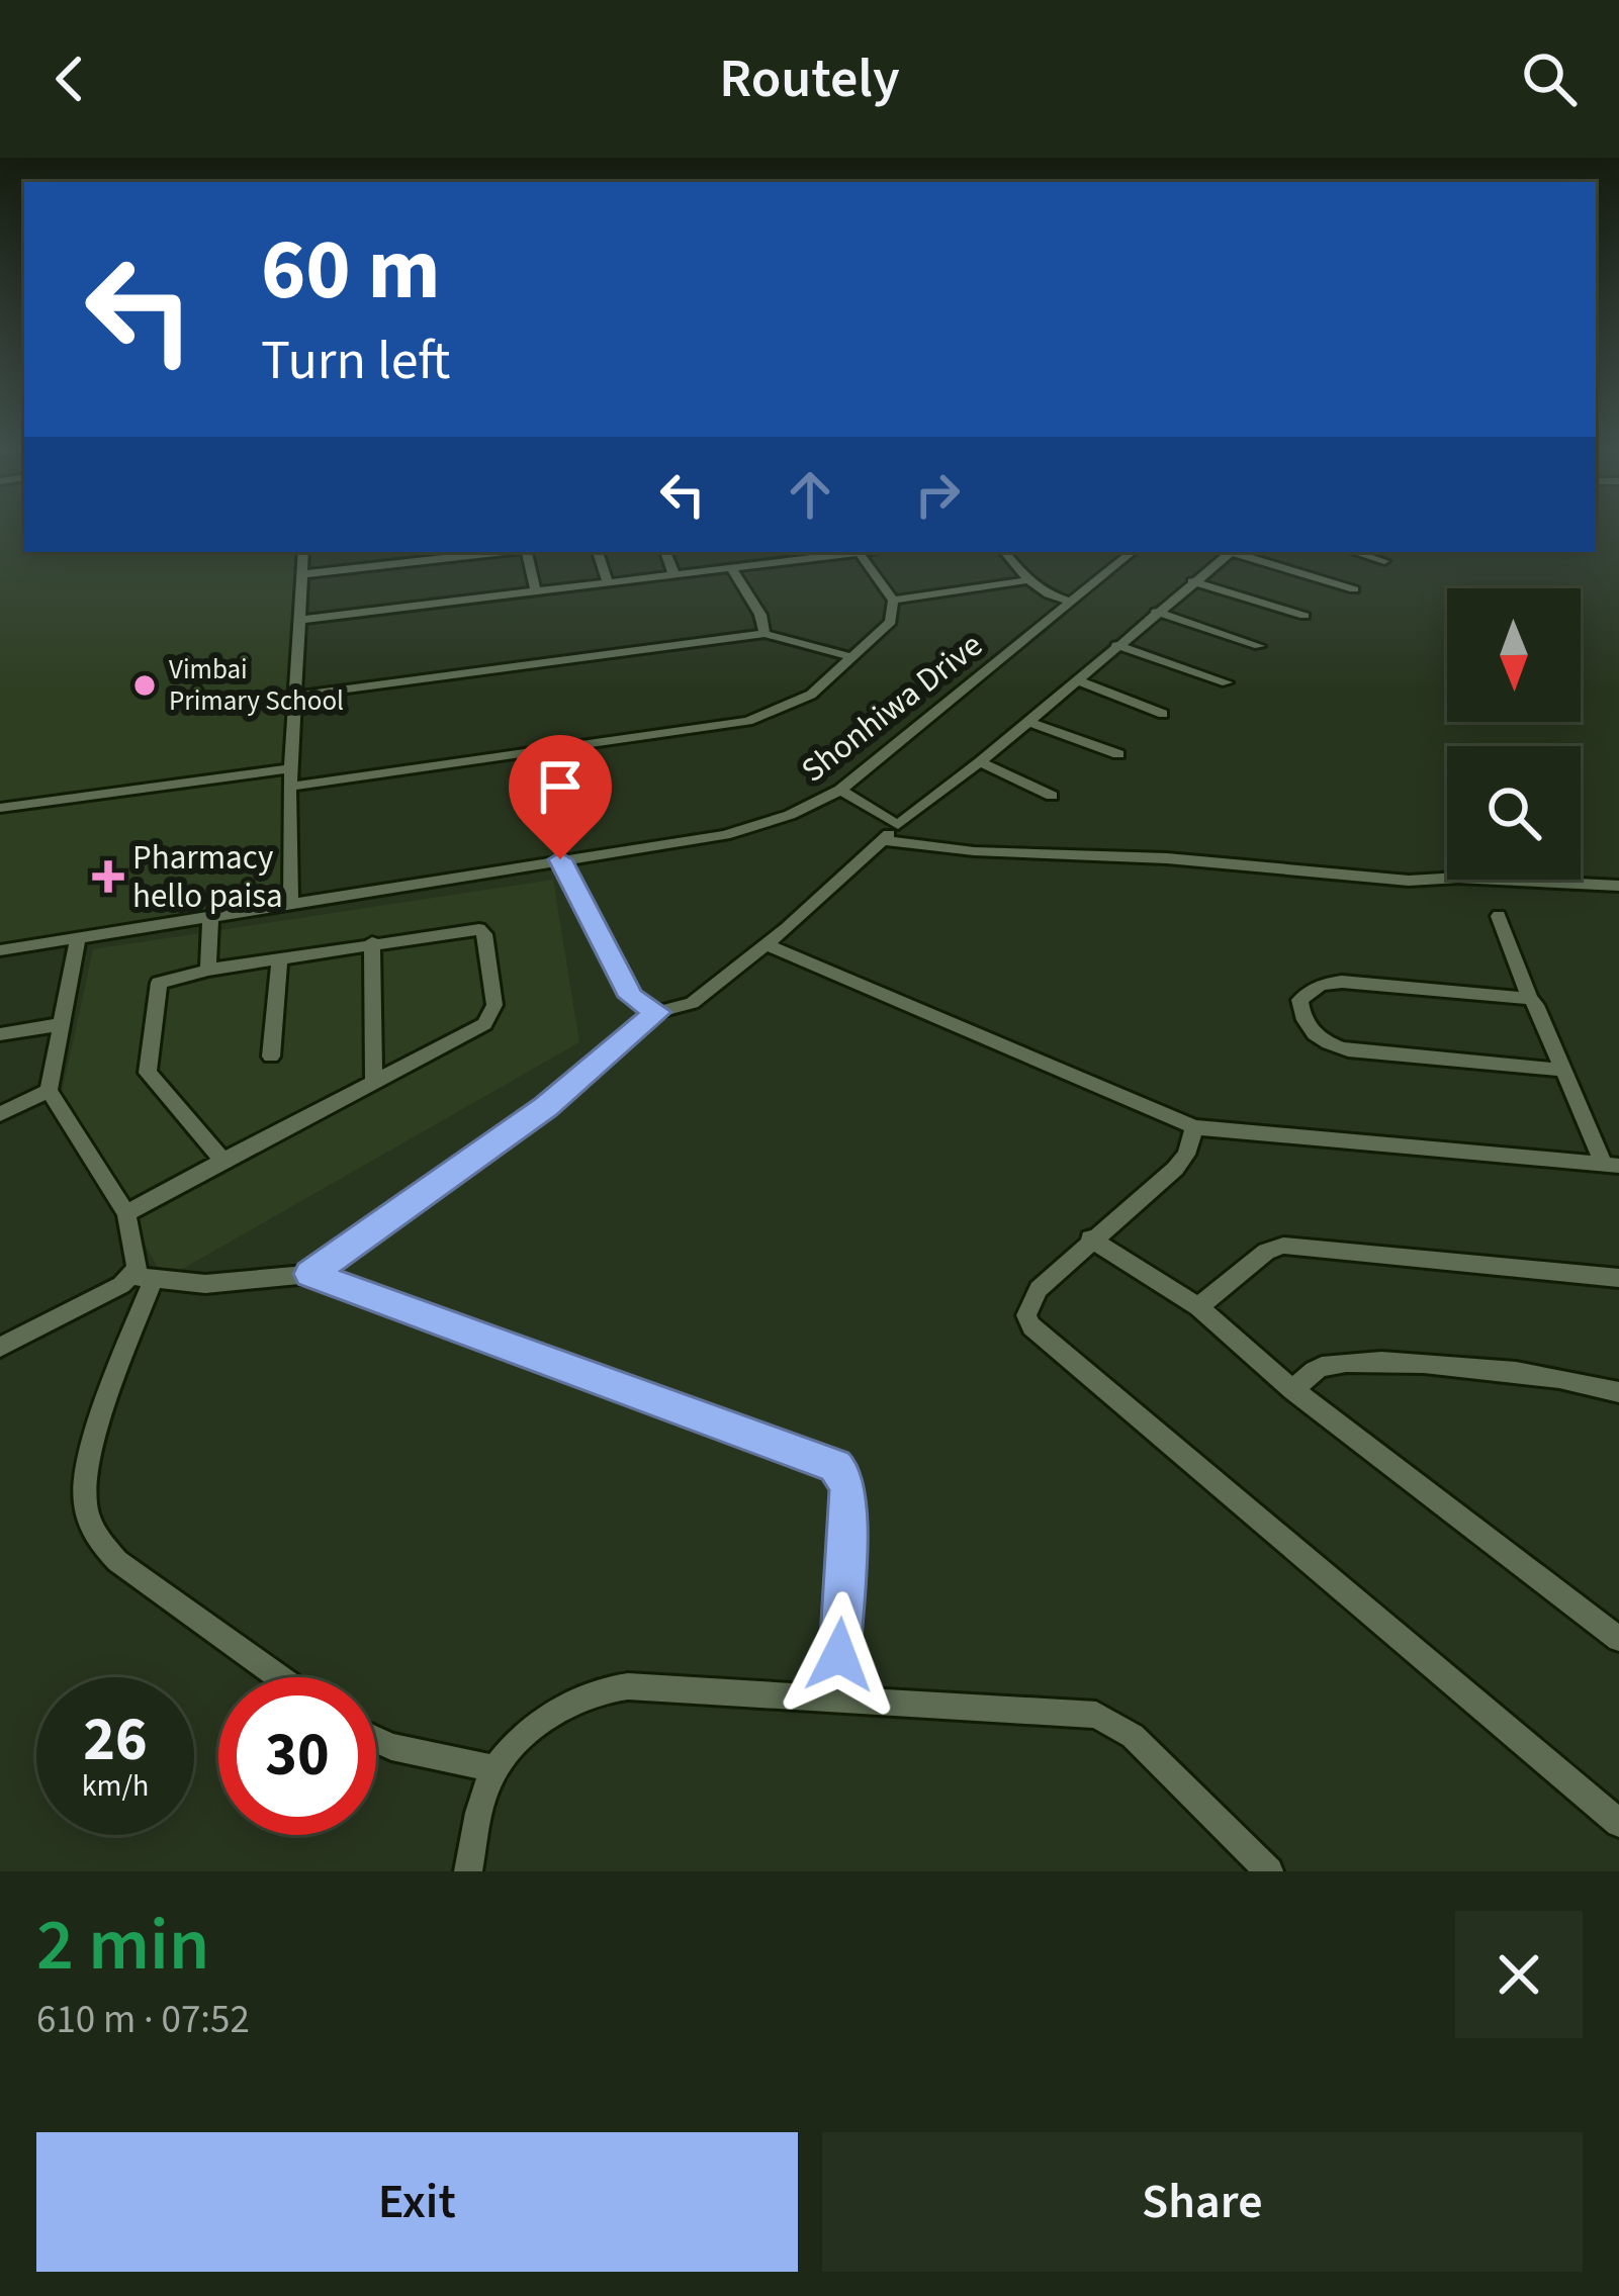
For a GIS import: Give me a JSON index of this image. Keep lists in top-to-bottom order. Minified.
{"streets":{"street":["Shonhiwa Drive"]},"places":{"other":["Vimbai Primary School"],"health":["Pharmacy hello paisa"]},"north":"bottom","page":{"header":"Routely","turn":["60 m","Turn left"],"speed":"26 km/h","limit":"30","heading":["2 min","610 m · 07:52"],"buttons":["Exit","Share"]}}
